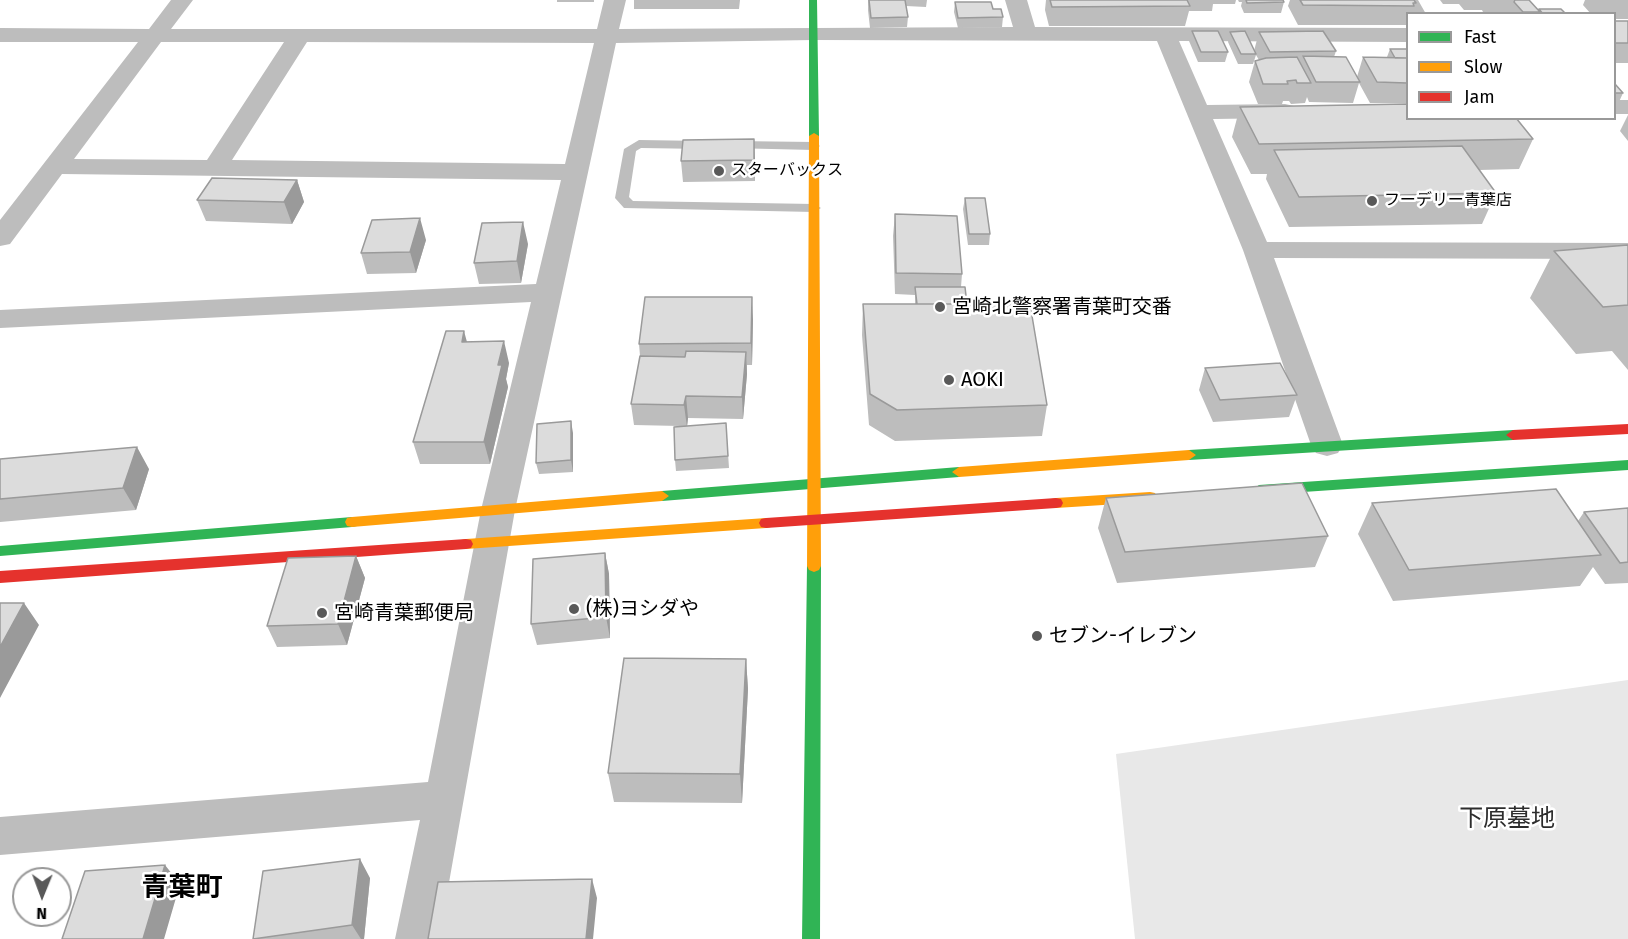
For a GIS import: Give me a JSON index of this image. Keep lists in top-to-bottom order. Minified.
{"districts":["青葉町"],"parks":["下原墓地"],"places":["スターバックス","フーデリー青葉店","宮崎北警察署青葉町交番","AOKI","(株)ヨシダや","宮崎青葉郵便局","セブン-イレブン"],"legend":["Fast","Slow","Jam"],"north":"bottom"}
